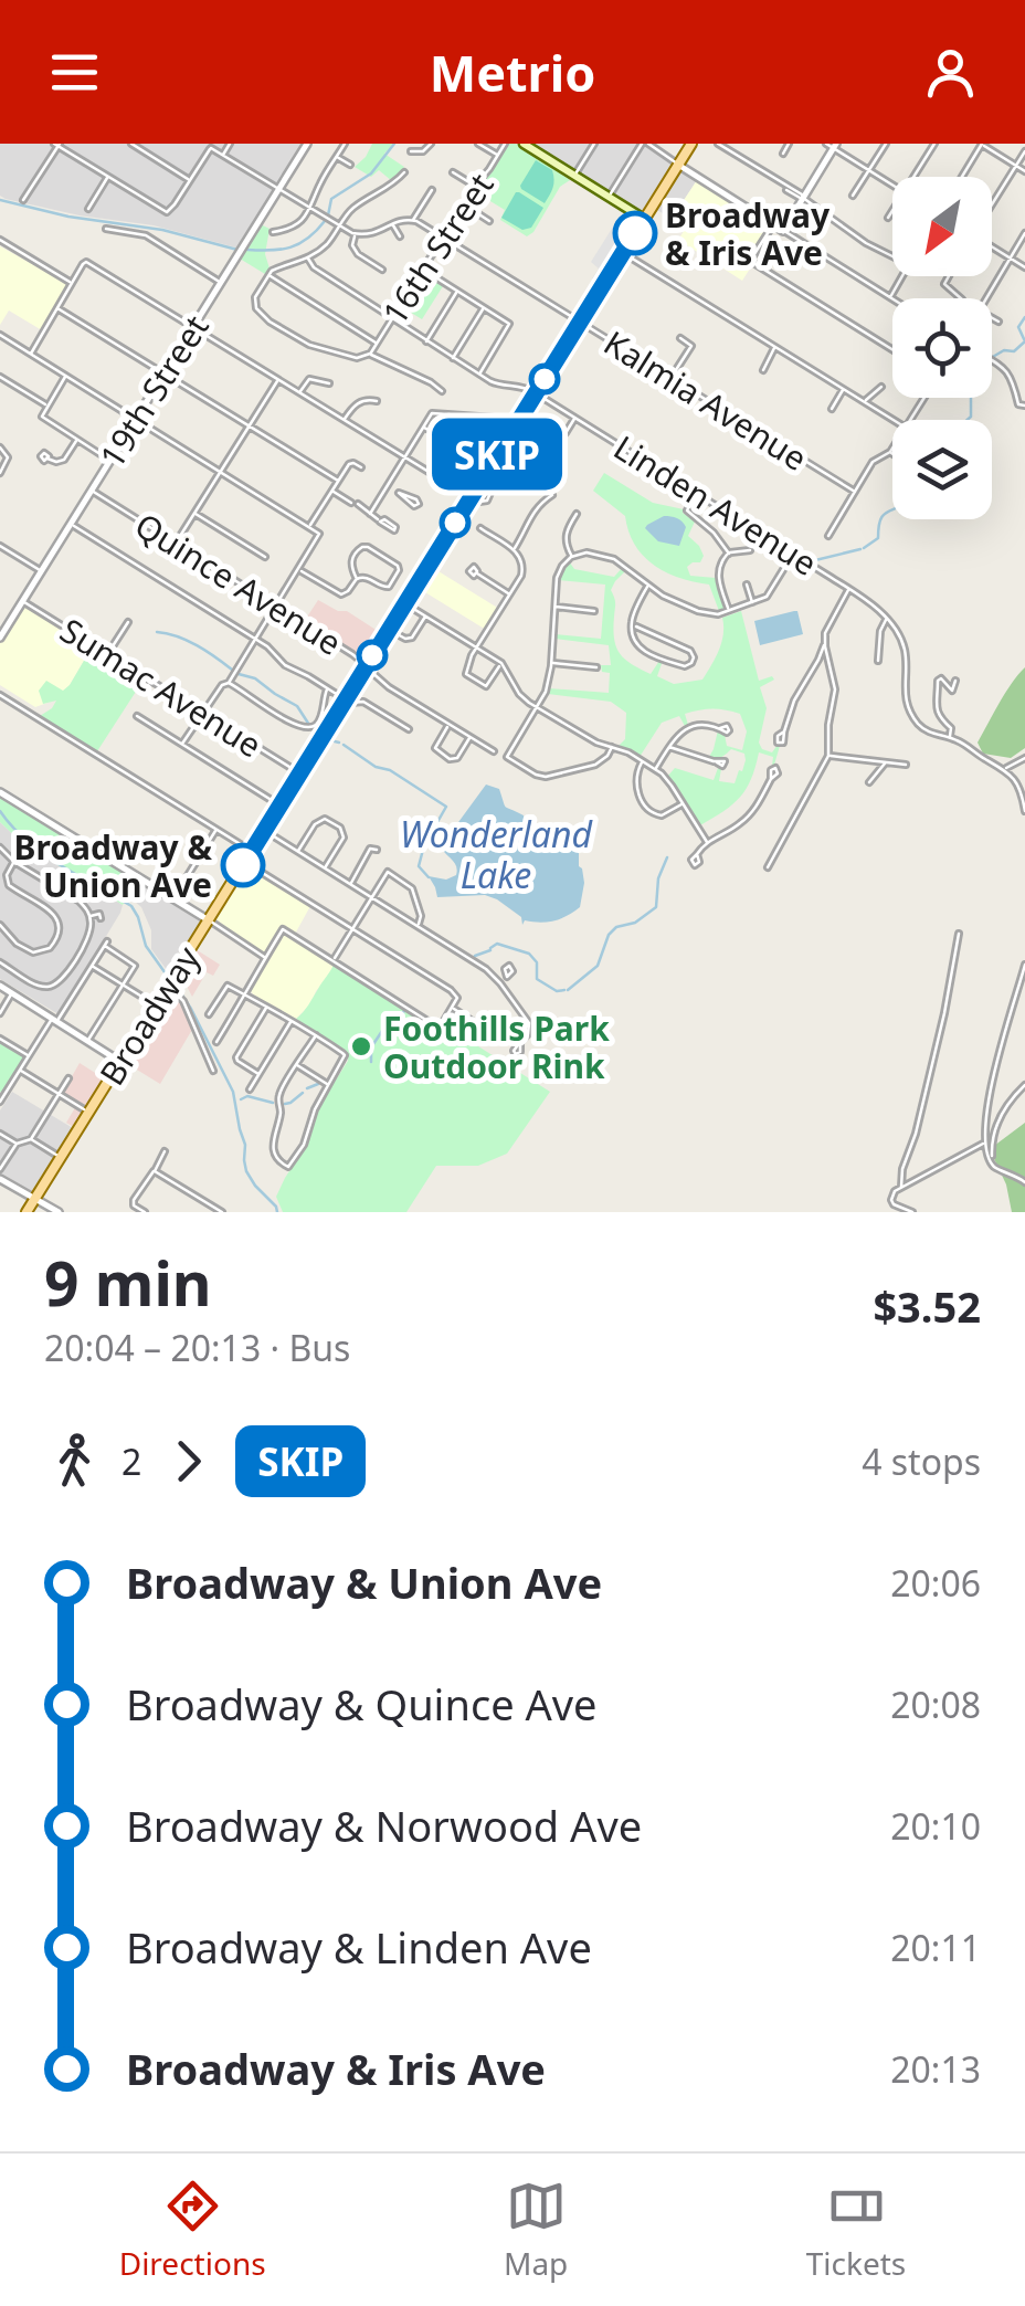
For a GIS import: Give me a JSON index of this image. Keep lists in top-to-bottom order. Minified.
{"streets":{"main road":["Broadway"],"street":["16th Street","19th Street","Kalmia Avenue","Linden Avenue","Quince Avenue","Sumac Avenue"]},"crossings":[["16th Street","Kalmia Avenue"],["16th Street","Linden Avenue"],["19th Street","Quince Avenue"],["19th Street","Sumac Avenue"],["Kalmia Avenue","Broadway"],["Linden Avenue","Broadway"],["Quince Avenue","Broadway"],["Sumac Avenue","Broadway"]],"water":["Wonderland Lake"],"places":["Broadway & Iris Ave","Broadway & Union Ave","Foothills Park Outdoor Rink"],"lines":["bus line SKIP"],"north":"bottom left","page":{"header":"Metrio","on_map":"SKIP","heading":["9 min","20:04 – 20:13 · Bus","$3.52"],"legs":["2","SKIP","4 stops"],"list":[{"name":"Broadway & Union Ave","value":"20:06"},{"name":"Broadway & Quince Ave","value":"20:08"},{"name":"Broadway & Norwood Ave","value":"20:10"},{"name":"Broadway & Linden Ave","value":"20:11"},{"name":"Broadway & Iris Ave","value":"20:13"}],"tabs":["Directions","Map","Tickets"]}}
